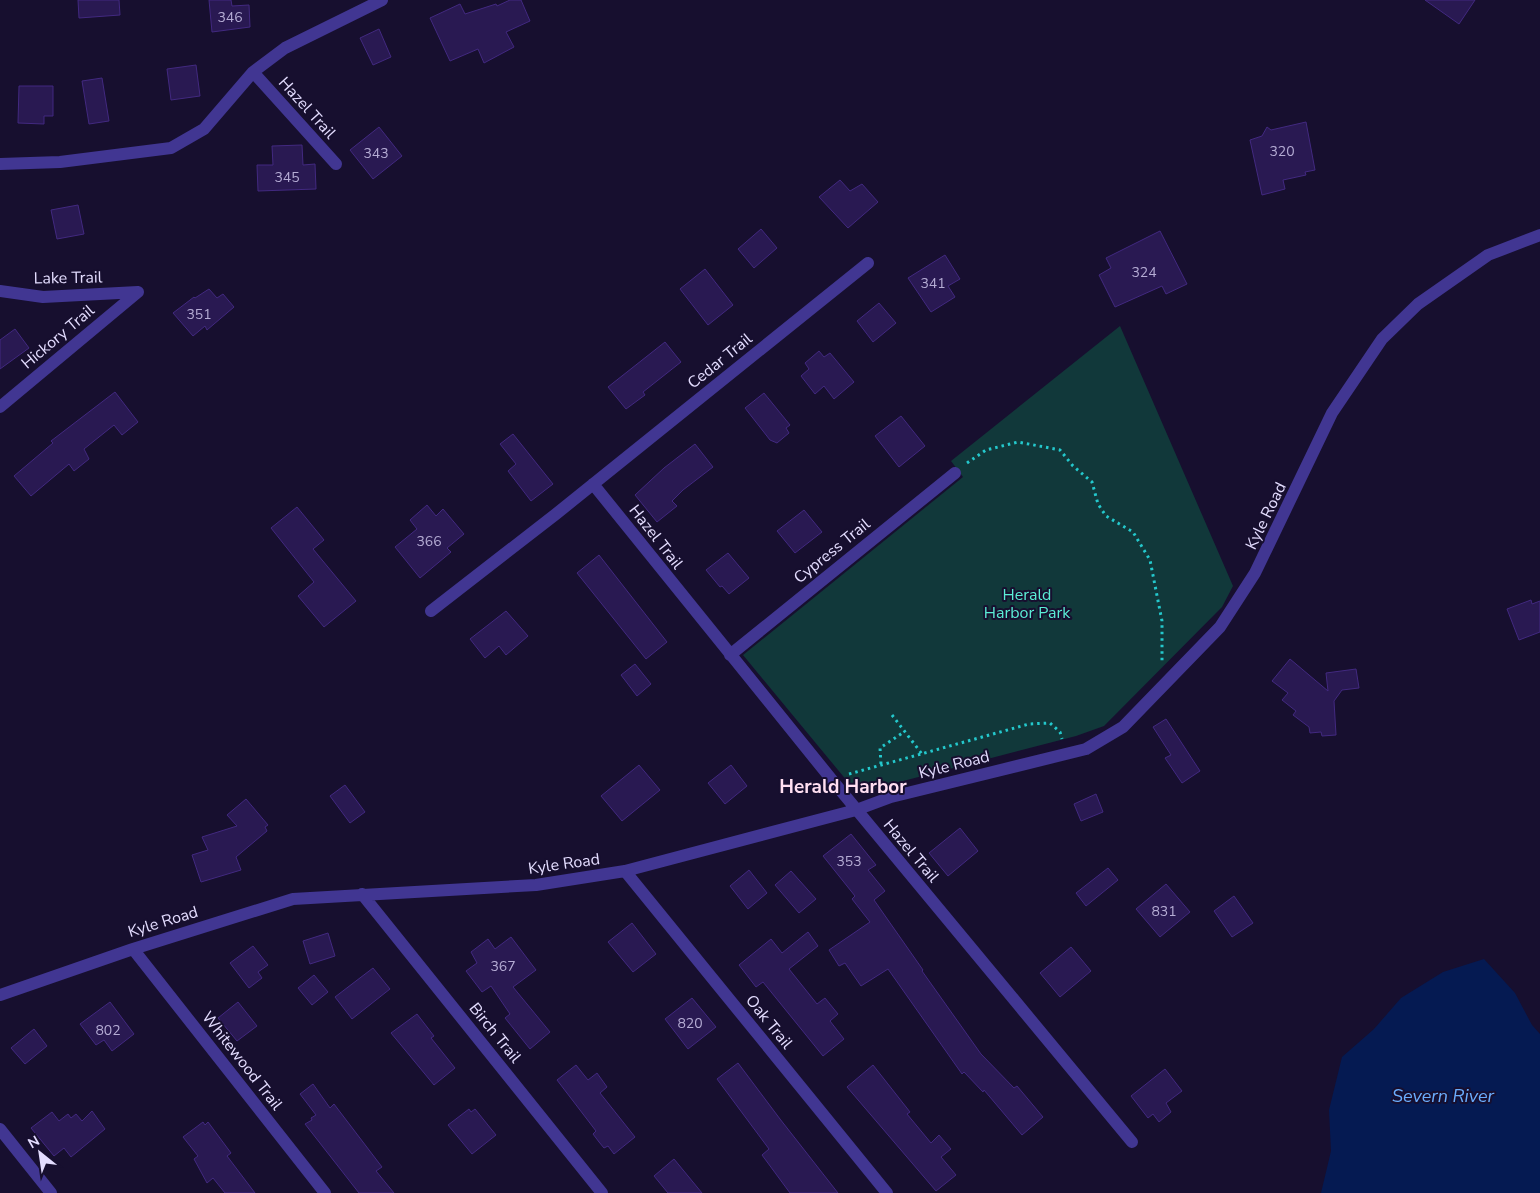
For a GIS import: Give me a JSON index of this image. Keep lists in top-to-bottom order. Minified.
{"streets":{"street":["Hazel Trail","Lake Trail","Hickory Trail","Cedar Trail","Kyle Road","Cypress Trail","Oak Trail","Birch Trail","Whitewood Trail"]},"crossings":[["Hazel Trail","Cedar Trail"],["Hazel Trail","Kyle Road"],["Hazel Trail","Cypress Trail"],["Lake Trail","Hickory Trail"],["Kyle Road","Oak Trail"],["Kyle Road","Birch Trail"],["Kyle Road","Whitewood Trail"]],"districts":["Herald Harbor"],"water":["Severn River"],"parks":["Herald Harbor Park"],"house_numbers":["346","320","343","345","324","341","351","366","353","831","367","820","802"],"north":"top left"}
